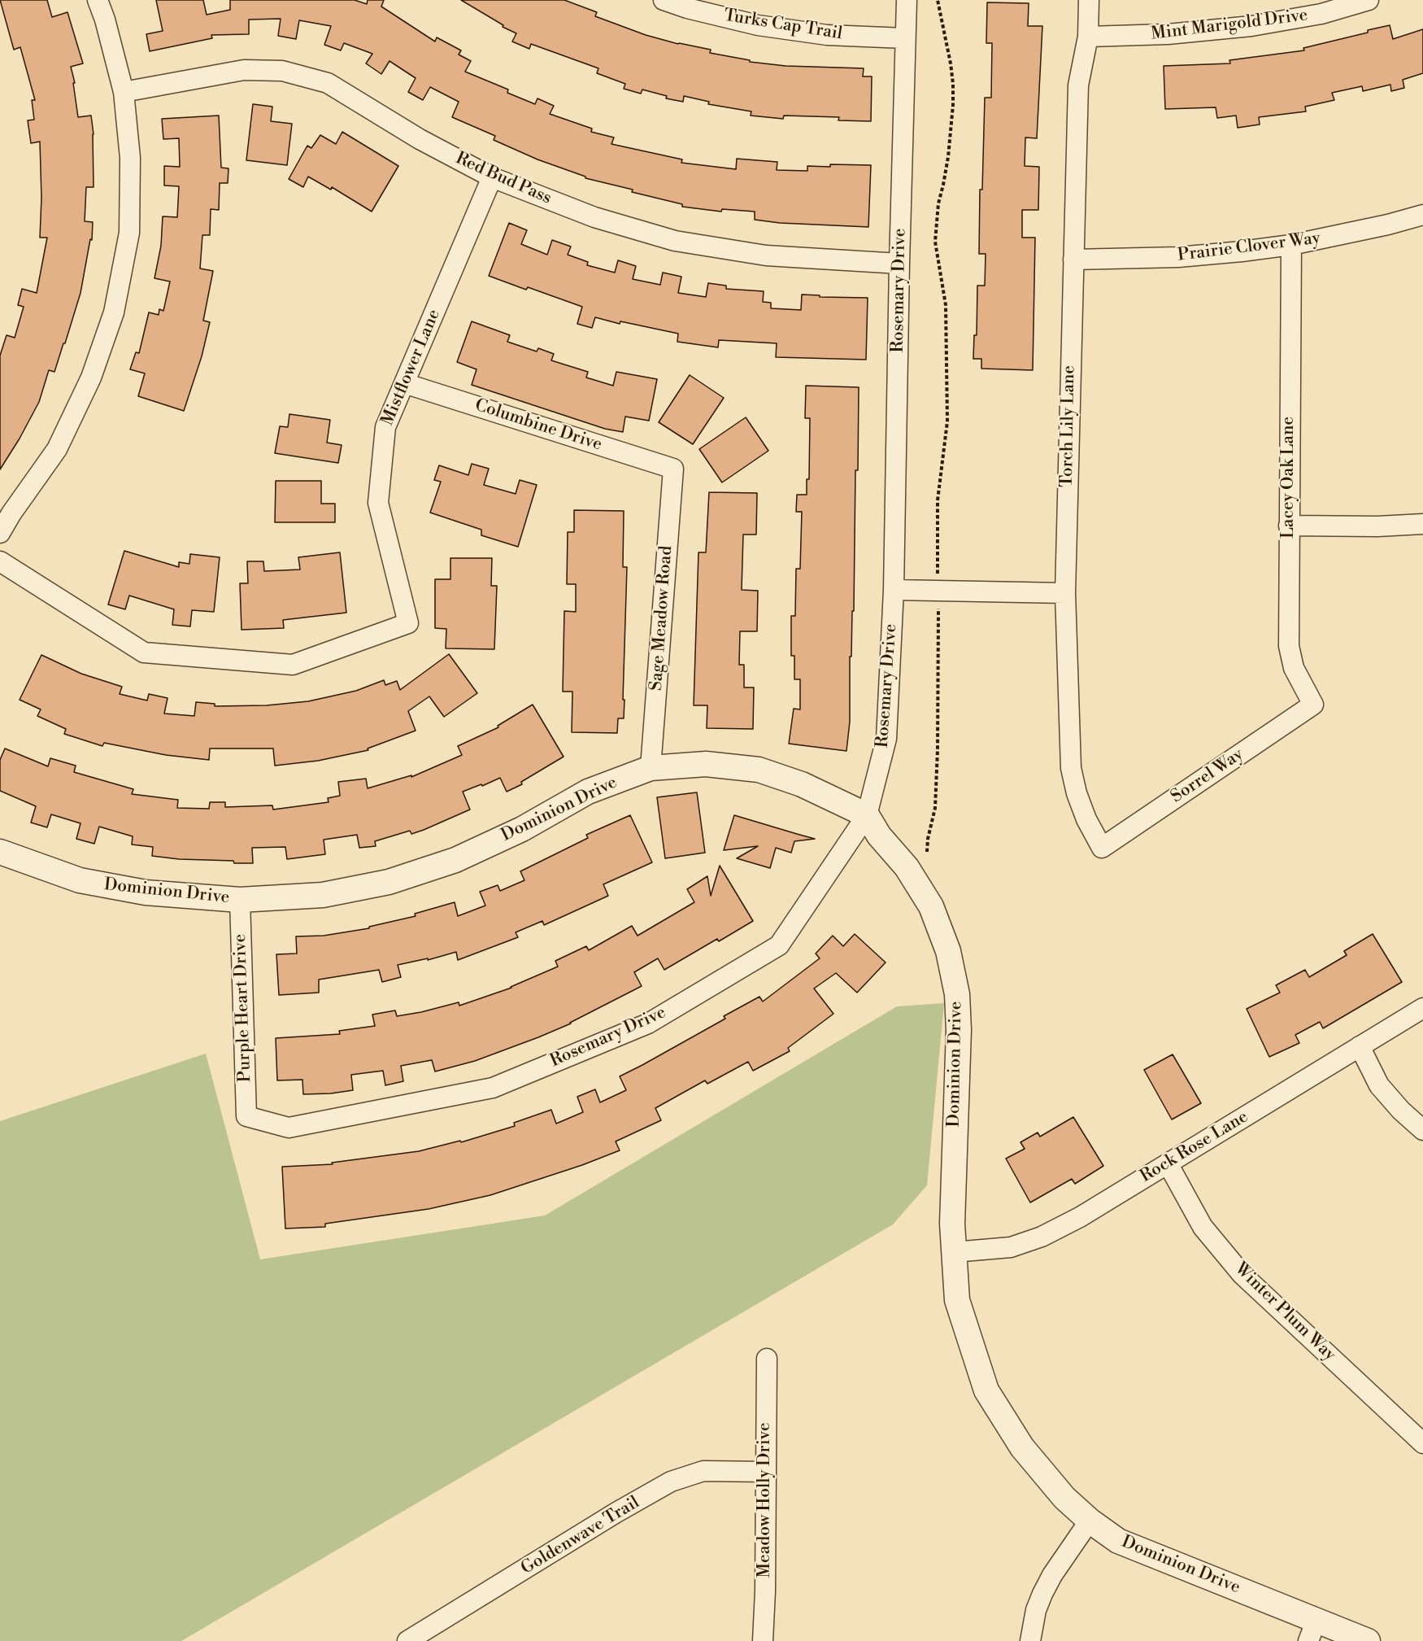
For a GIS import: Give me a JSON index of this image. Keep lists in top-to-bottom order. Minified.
{"streets":{"street":["Turks Cap Trail","Mint Marigold Drive","Red Bud Pass","Prairie Clover Way","Rosemary Drive","Mistflower Lane","Columbine Drive","Torch Lily Lane","Lacey Oak Lane","Sage Meadow Road","Sorrel Way","Dominion Drive","Purple Heart Drive","Rock Rose Lane","Winter Plum Way","Meadow Holly Drive","Goldenwave Trail"]},"crossings":[["Turks Cap Trail","Rosemary Drive"],["Mint Marigold Drive","Torch Lily Lane"],["Red Bud Pass","Rosemary Drive"],["Red Bud Pass","Mistflower Lane"],["Prairie Clover Way","Torch Lily Lane"],["Prairie Clover Way","Lacey Oak Lane"],["Rosemary Drive","Dominion Drive"],["Rosemary Drive","Purple Heart Drive"],["Mistflower Lane","Columbine Drive"],["Columbine Drive","Sage Meadow Road"],["Torch Lily Lane","Sorrel Way"],["Lacey Oak Lane","Sorrel Way"],["Sage Meadow Road","Dominion Drive"],["Dominion Drive","Purple Heart Drive"],["Dominion Drive","Rock Rose Lane"],["Rock Rose Lane","Winter Plum Way"],["Meadow Holly Drive","Goldenwave Trail"]]}
